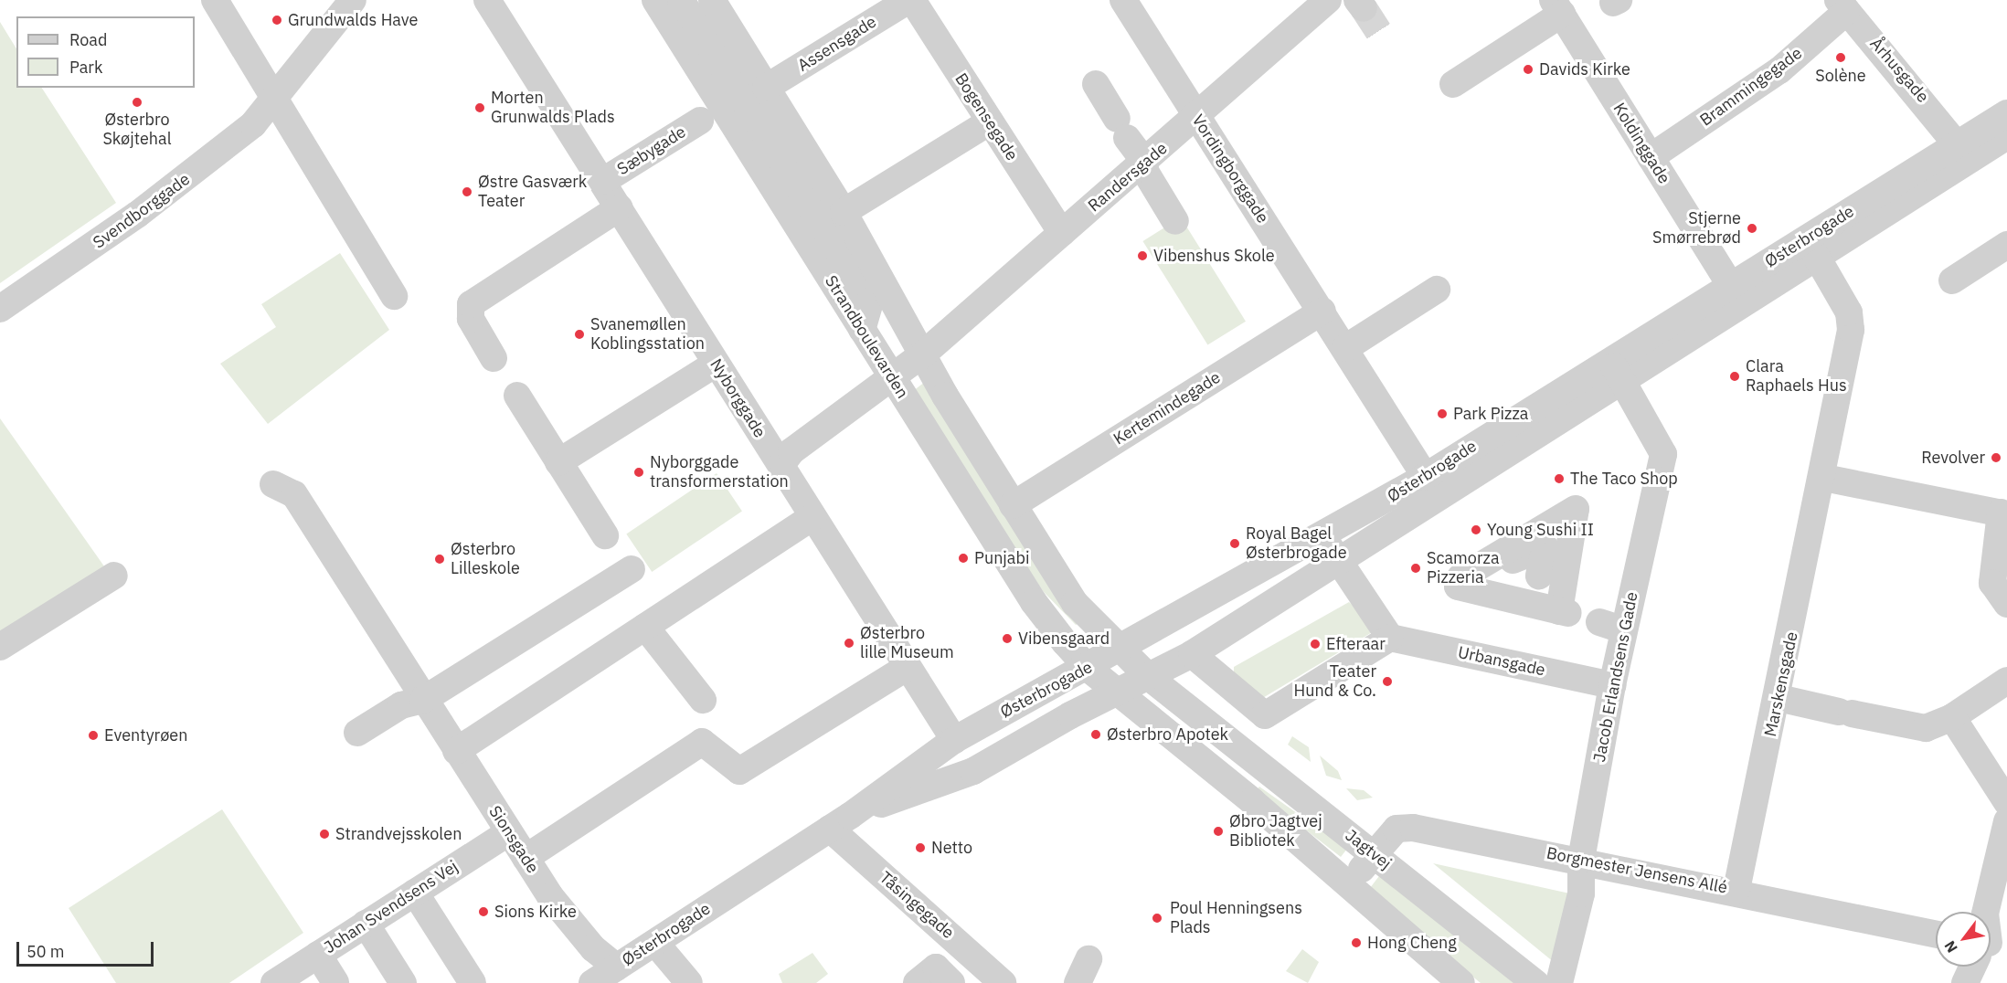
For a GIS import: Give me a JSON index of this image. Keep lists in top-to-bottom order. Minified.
{"streets":{"street":["Assensgade","Århusgade","Brammingegade","Bogensegade","Koldinggade","Sæbygade","Vordingborggade","Randersgade","Svendborggade","Østerbrogade","Strandboulevarden","Nyborggade","Kertemindegade","Urbansgade","Jacob Erlandsens Gade","Marskensgade","Sionsgade","Jagtvej","Borgmester Jensens Allé","Tåsingegade","Johan Svendsens Vej"]},"crossings":[["Assensgade","Bogensegade"],["Assensgade","Strandboulevarden"],["Århusgade","Brammingegade"],["Århusgade","Østerbrogade"],["Brammingegade","Koldinggade"],["Bogensegade","Randersgade"],["Koldinggade","Østerbrogade"],["Sæbygade","Nyborggade"],["Vordingborggade","Randersgade"],["Vordingborggade","Østerbrogade"],["Vordingborggade","Kertemindegade"],["Randersgade","Strandboulevarden"],["Østerbrogade","Strandboulevarden"],["Østerbrogade","Nyborggade"],["Østerbrogade","Jacob Erlandsens Gade"],["Østerbrogade","Marskensgade"],["Østerbrogade","Sionsgade"],["Østerbrogade","Jagtvej"],["Østerbrogade","Tåsingegade"],["Strandboulevarden","Kertemindegade"],["Strandboulevarden","Jagtvej"],["Urbansgade","Jacob Erlandsens Gade"],["Jacob Erlandsens Gade","Borgmester Jensens Allé"],["Marskensgade","Borgmester Jensens Allé"],["Sionsgade","Johan Svendsens Vej"],["Jagtvej","Borgmester Jensens Allé"]],"places":["Grundwalds Have","Solène","Davids Kirke","Østerbro Skøjtehal","Morten Grunwalds Plads","Østre Gasværk Teater","Stjerne Smørrebrød","Vibenshus Skole","Svanemøllen Koblingsstation","Clara Raphaels Hus","Park Pizza","Revolver","Nyborggade transformerstation","The Taco Shop","Young Sushi II","Royal Bagel Østerbrogade","Punjabi","Østerbro Lilleskole","Scamorza Pizzeria","Vibensgaard","Østerbro lille Museum","Efteraar","Teater Hund & Co.","Østerbro Apotek","Eventyrøen","Øbro Jagtvej Bibliotek","Strandvejsskolen","Netto","Sions Kirke","Poul Henningsens Plads","Hong Cheng"],"legend":["Road","Park"],"scale_bar":"50 m","north":"bottom left"}
